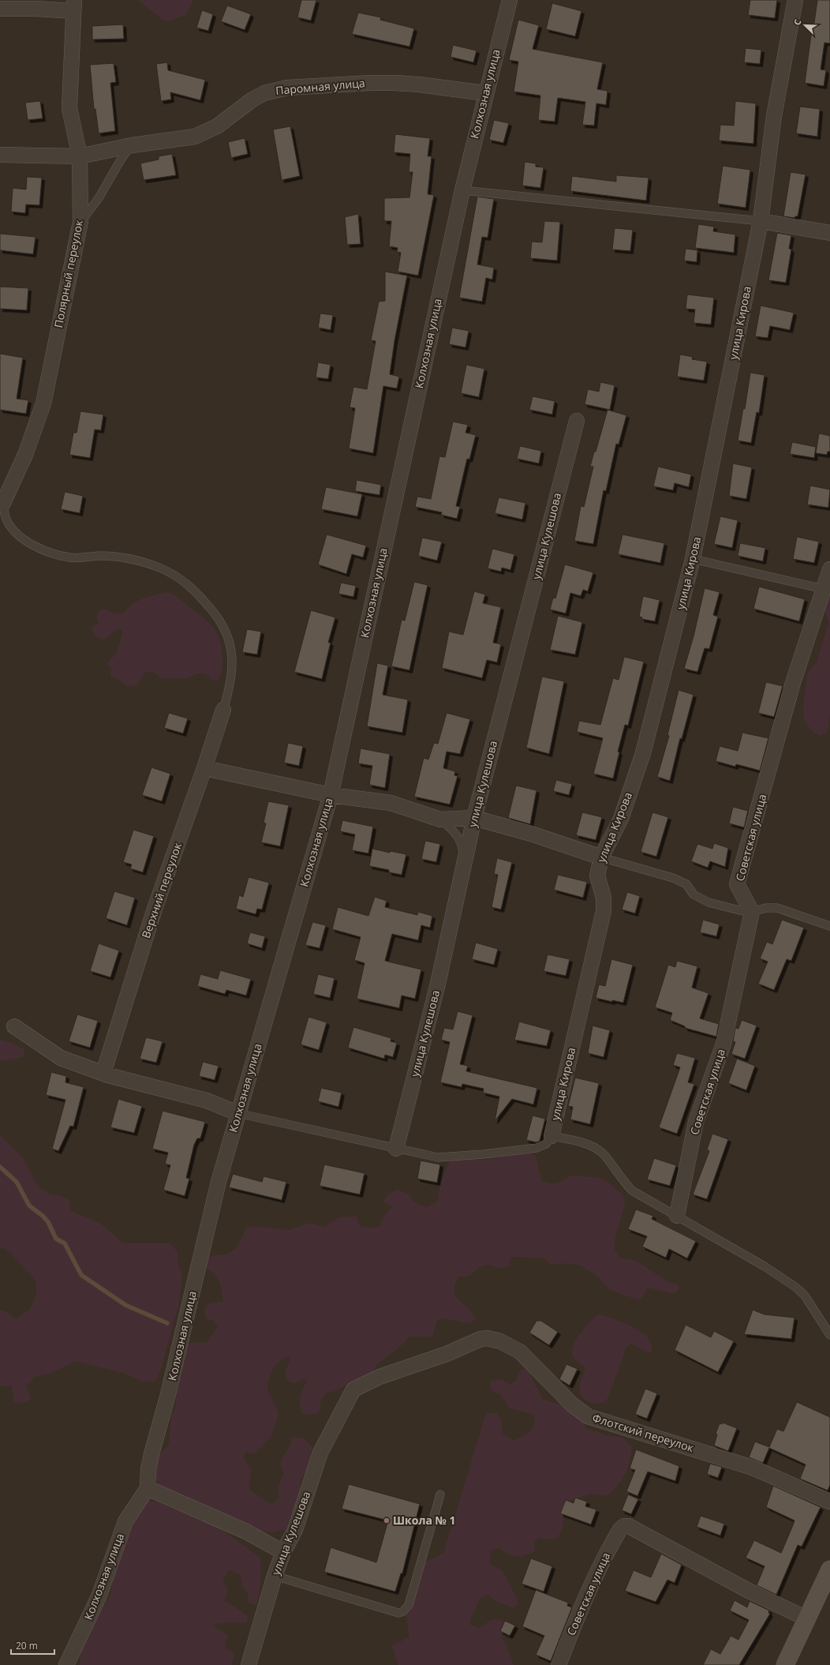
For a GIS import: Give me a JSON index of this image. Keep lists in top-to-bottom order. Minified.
{"streets":{"street":["Паромная улица","Колхозная улица","Полярный переулок","улица Кирова","улица Кулешова","Советская улица","Верхний переулок","Флотский переулок"]},"crossings":[["Паромная улица","Колхозная улица"],["Паромная улица","Полярный переулок"],["улица Кулешова","Флотский переулок"]],"places":["Школа № 1"],"scale_bar":"20 m","north":"top left"}
